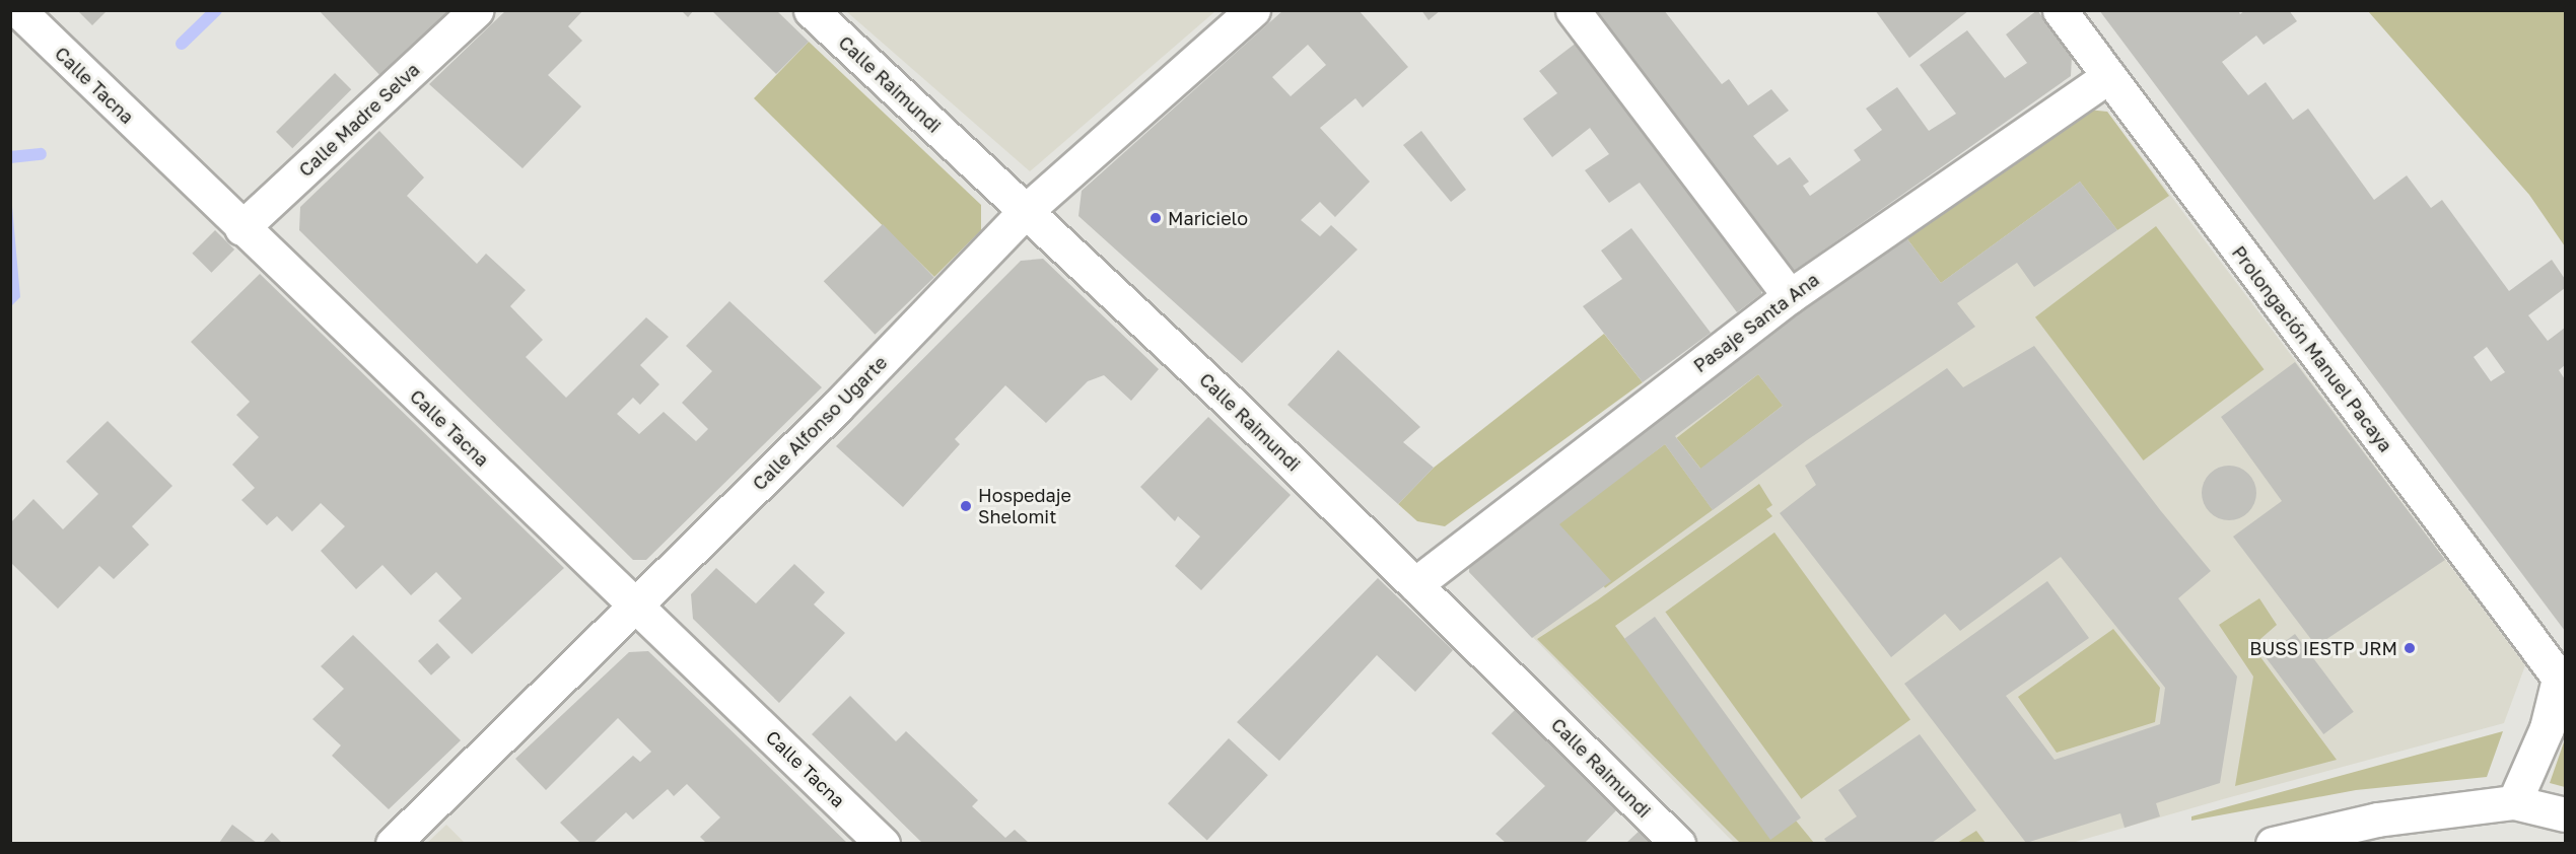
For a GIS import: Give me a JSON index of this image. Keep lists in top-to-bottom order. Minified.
{"streets":{"street":["Calle Raimundi","Calle Tacna","Calle Madre Selva","Pasaje Santa Ana","Prolongación Manuel Pacaya","Calle Alfonso Ugarte"]},"crossings":[["Calle Raimundi","Pasaje Santa Ana"],["Calle Raimundi","Calle Alfonso Ugarte"],["Calle Tacna","Calle Madre Selva"],["Calle Tacna","Calle Alfonso Ugarte"],["Pasaje Santa Ana","Prolongación Manuel Pacaya"]],"places":["Maricielo","Hospedaje Shelomit","BUSS IESTP JRM"]}
